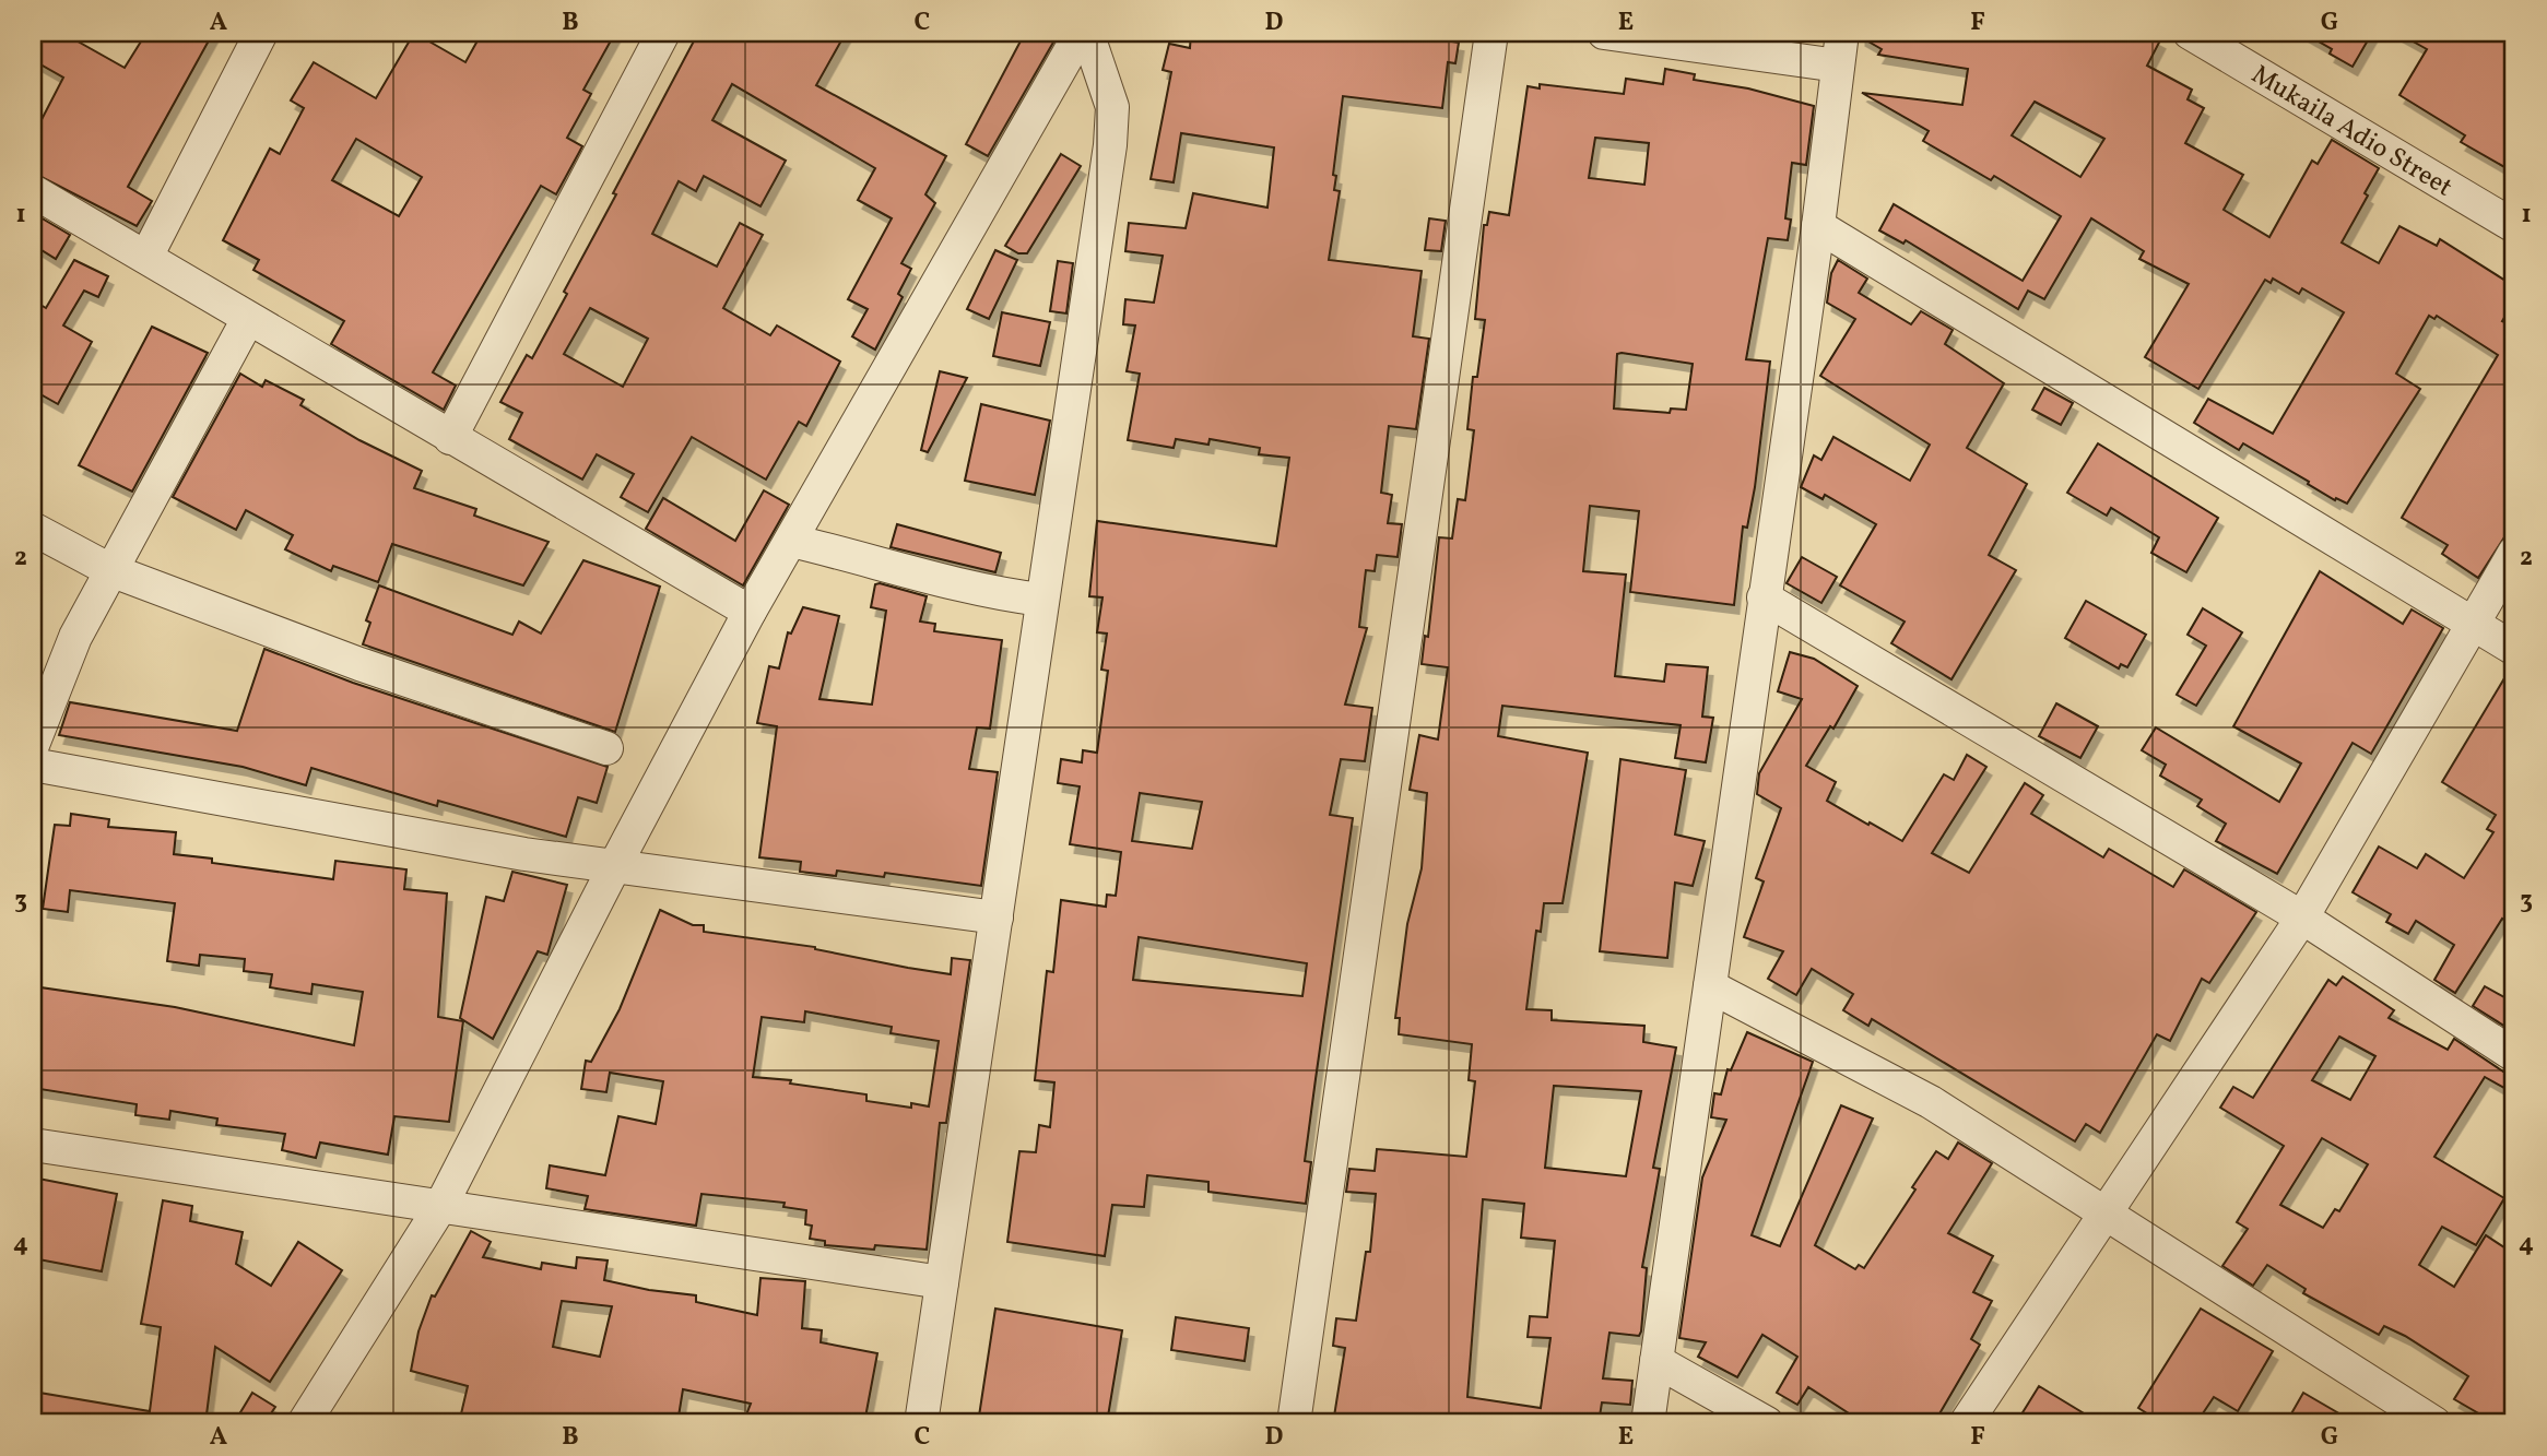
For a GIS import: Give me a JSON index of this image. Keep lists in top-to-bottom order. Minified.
{"streets":{"street":["Mukaila Adio Street"]},"grid":{"columns":["A","B","C","D","E","F","G"],"rows":["1","2","3","4"]}}
